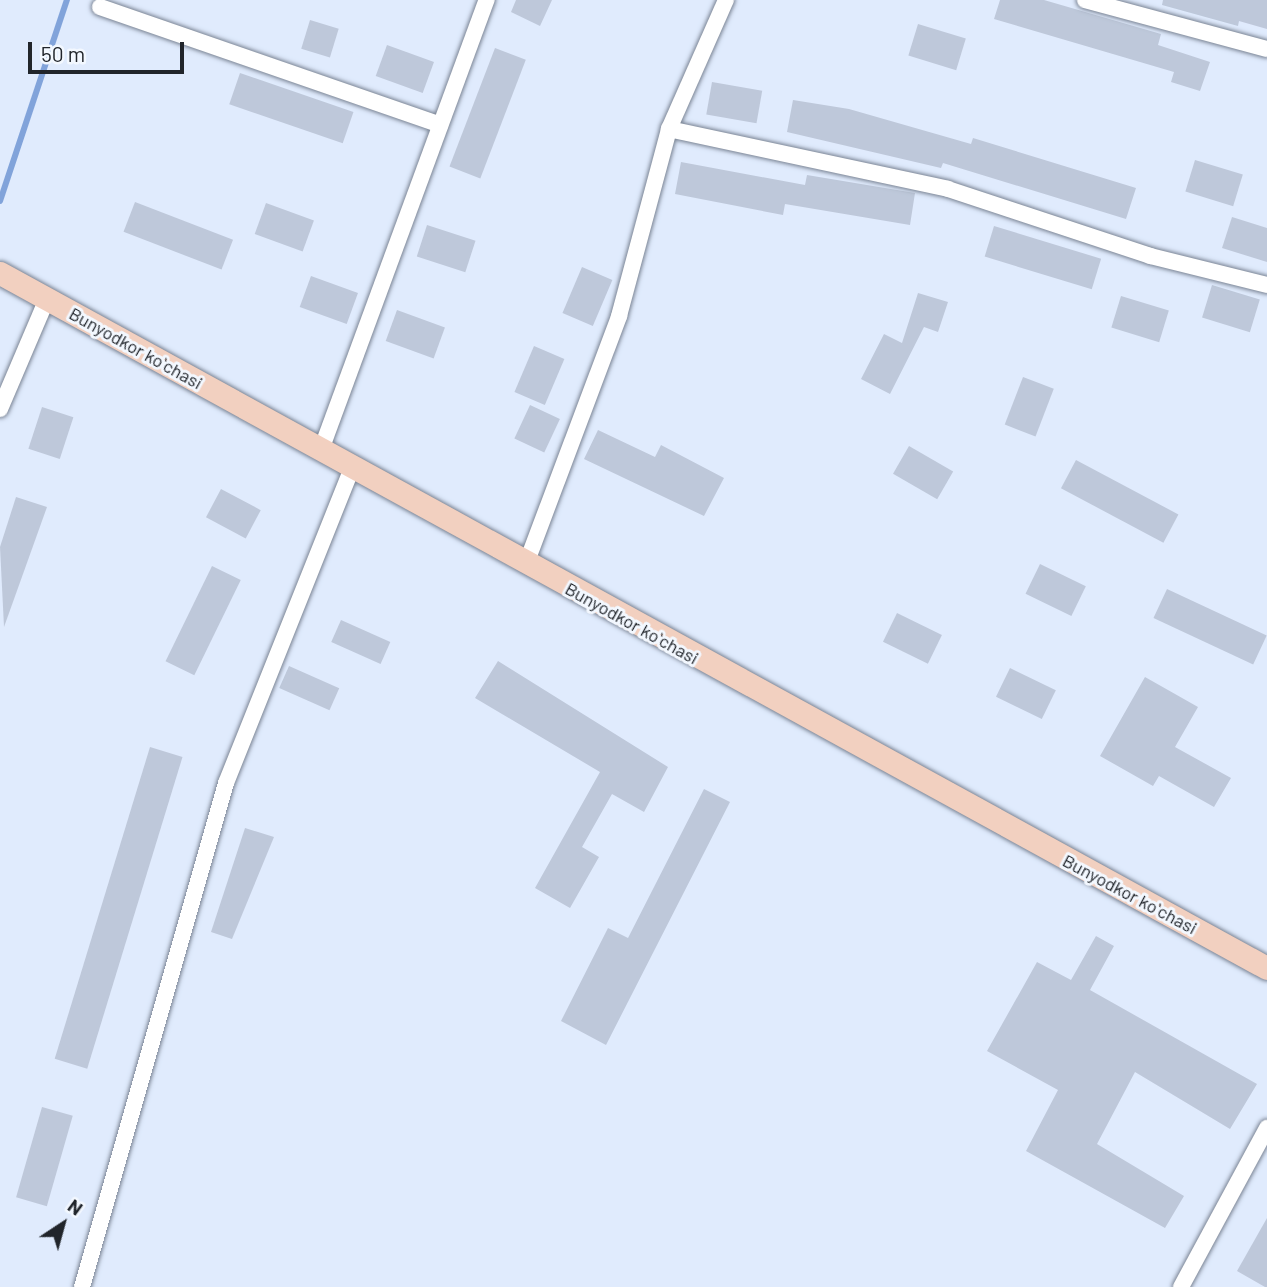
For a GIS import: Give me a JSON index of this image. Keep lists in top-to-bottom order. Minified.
{"streets":{"main road":["Bunyodkor koʻchasi"]},"scale_bar":"50 m","north":"top right"}
